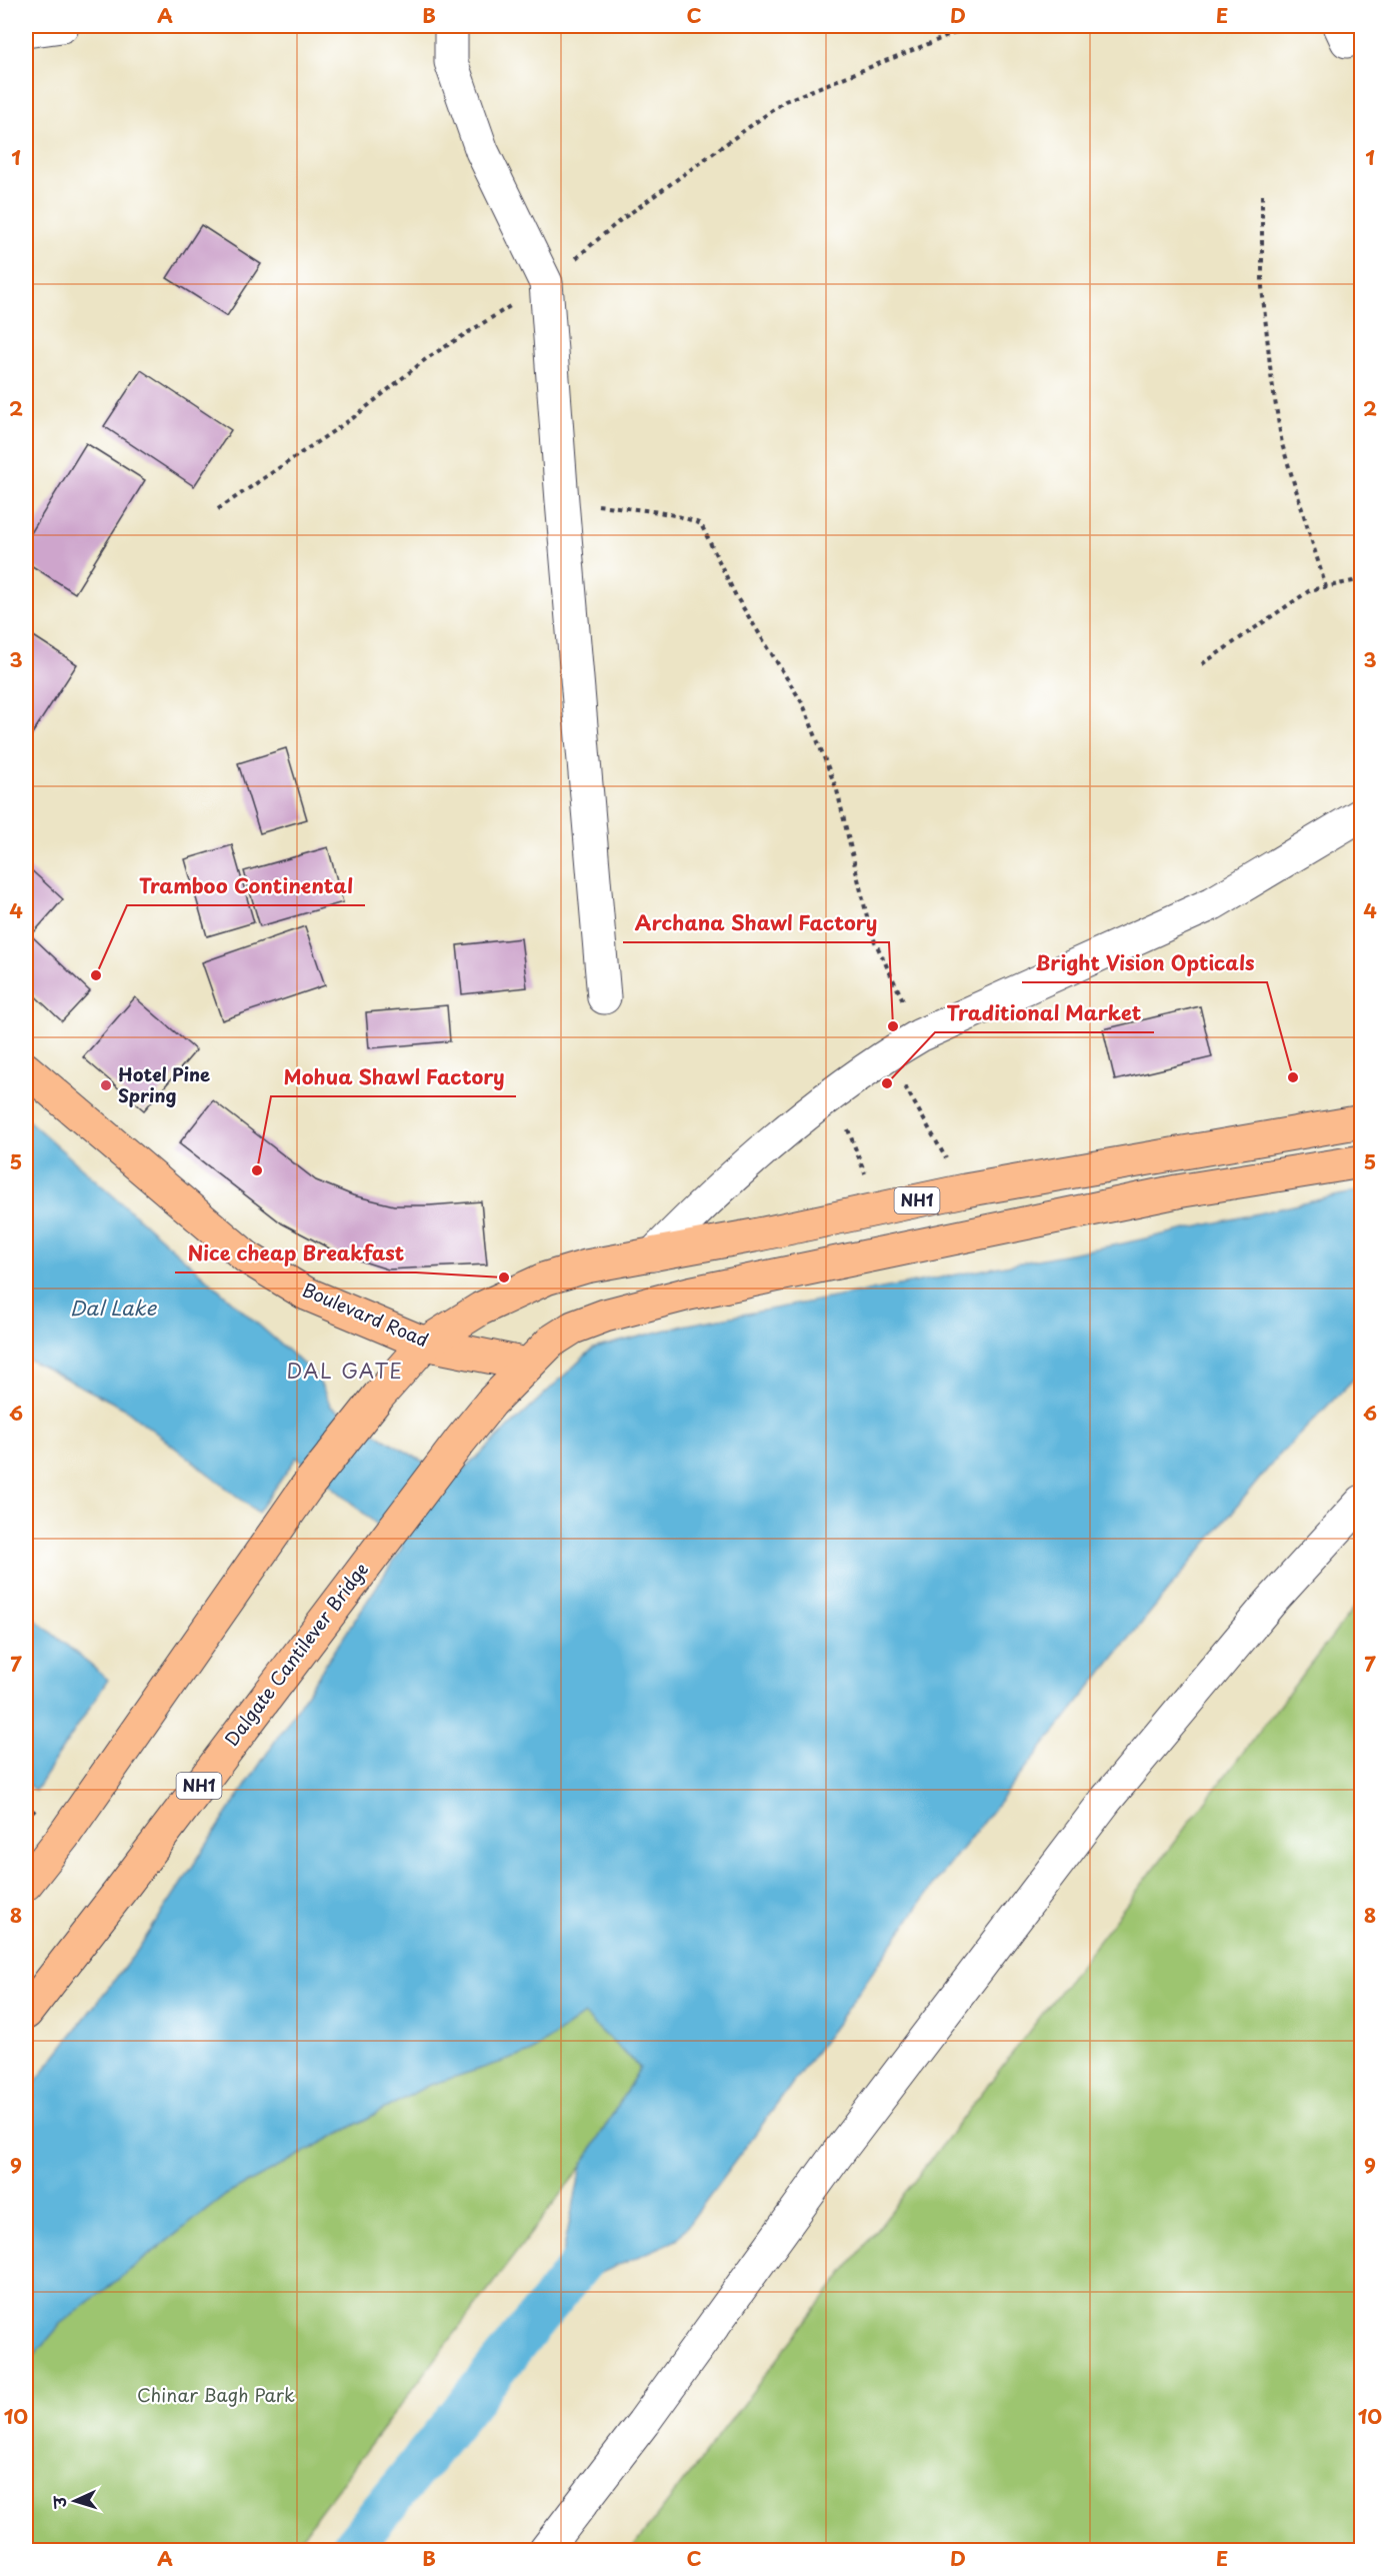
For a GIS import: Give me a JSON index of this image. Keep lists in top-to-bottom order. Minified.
{"streets":{"main road":["NH1","Boulevard Road","Dalgate Cantilever Bridge"]},"crossings":[["NH1","Boulevard Road"],["NH1","Dalgate Cantilever Bridge"],["Boulevard Road","Dalgate Cantilever Bridge"]],"districts":["DAL GATE"],"water":["Dal Lake"],"parks":["Chinar Bagh Park"],"places":["Tramboo Continental","Archana Shawl Factory","Bright Vision Opticals","Traditional Market","Hotel Pine Spring","Mohua Shawl Factory","Nice cheap Breakfast"],"north":"left","grid":{"columns":["A","B","C","D","E"],"rows":["1","2","3","4","5","6","7","8","9","10"]}}
